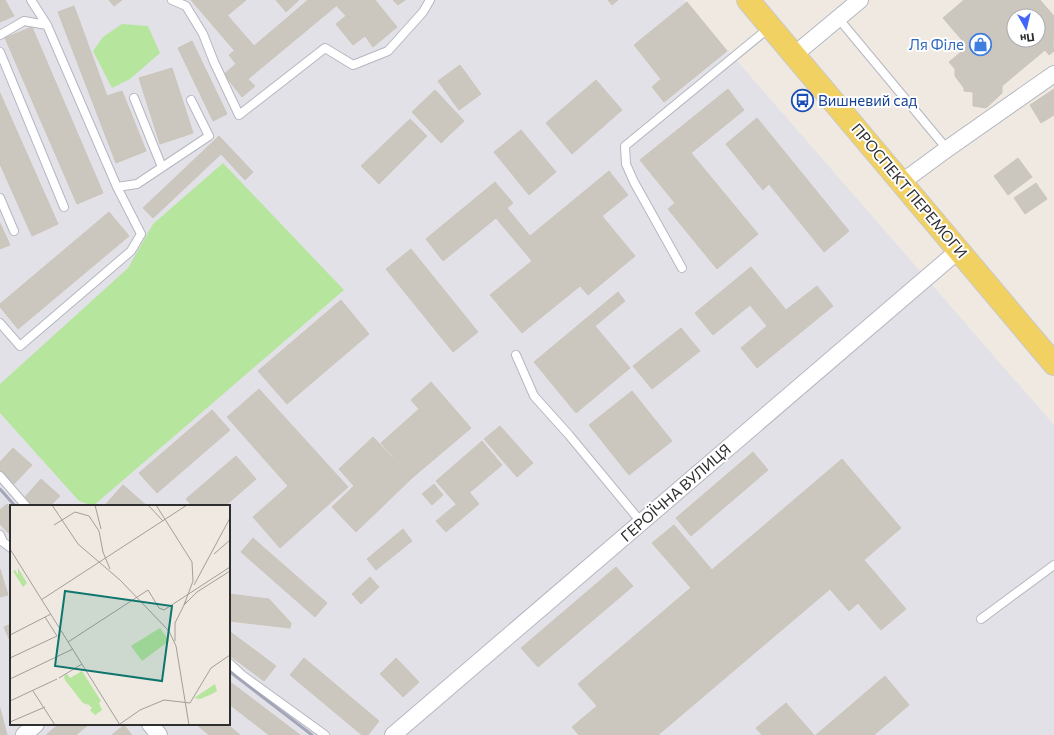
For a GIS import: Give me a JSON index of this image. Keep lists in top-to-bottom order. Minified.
{"streets":{"main road":["ПРОСПЕКТ ПЕРЕМОГИ"],"street":["ГЕРОЇЧНА ВУЛИЦЯ"]},"crossings":[["ПРОСПЕКТ ПЕРЕМОГИ","ГЕРОЇЧНА ВУЛИЦЯ"]],"places":{"shop":["Ля Філе"],"bus stop":["Вишневий сад"]},"north":"bottom"}
